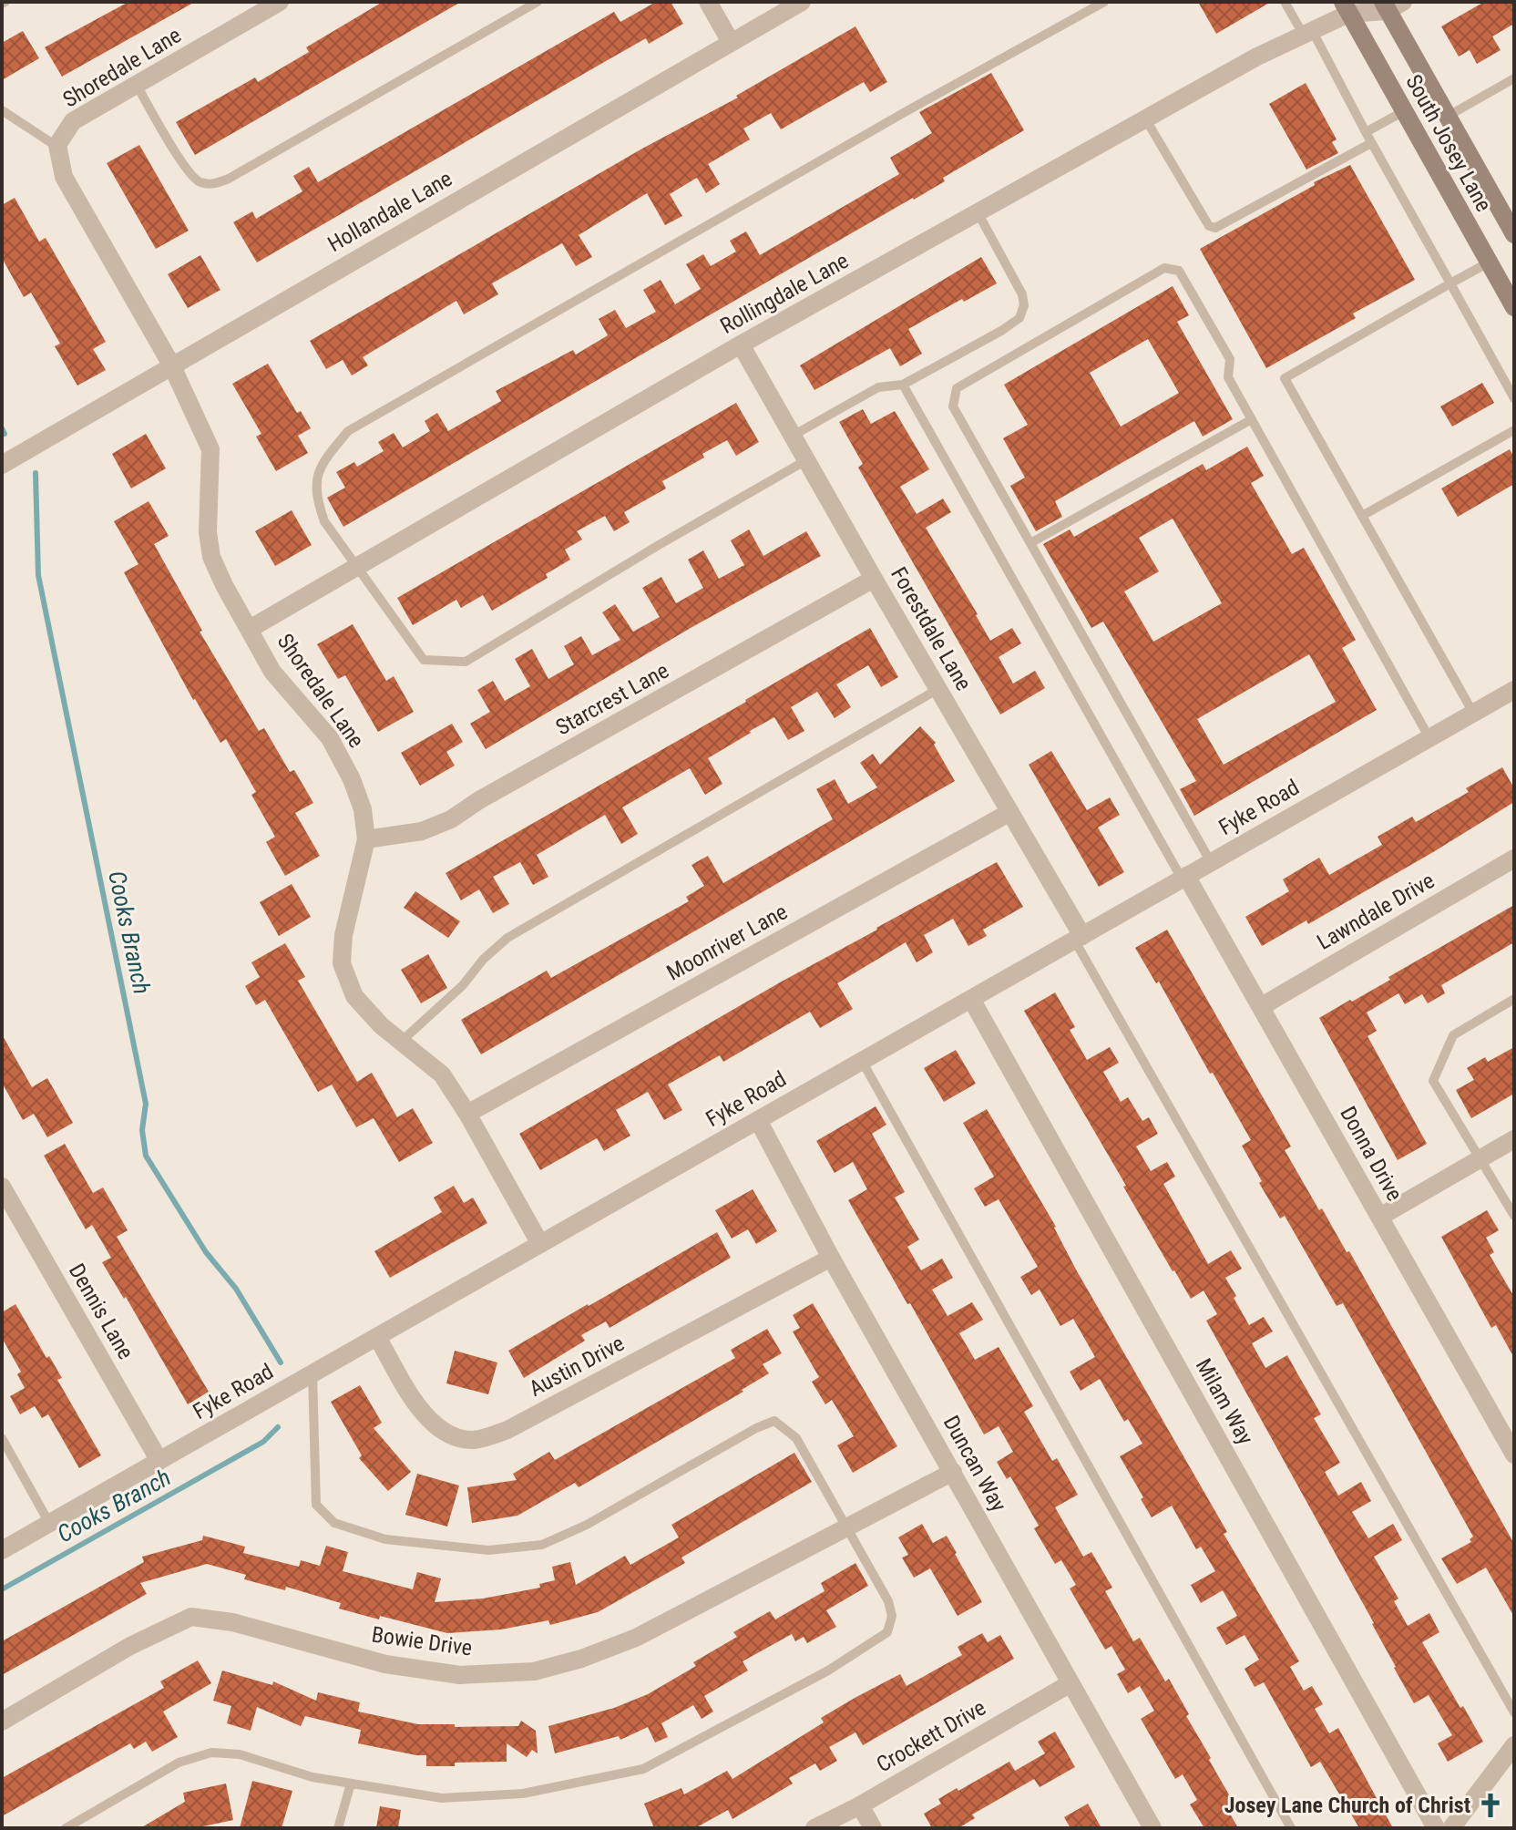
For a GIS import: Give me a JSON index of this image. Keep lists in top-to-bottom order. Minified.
{"streets":{"main road":["South Josey Lane"],"street":["Shoredale Lane","Hollandale Lane","Rollingdale Lane","Forestdale Lane","Starcrest Lane","Fyke Road","Lawndale Drive","Moonriver Lane","Donna Drive","Dennis Lane","Austin Drive","Milam Way","Duncan Way","Bowie Drive","Crockett Drive"]},"crossings":[["Shoredale Lane","Hollandale Lane"],["Shoredale Lane","Rollingdale Lane"],["Shoredale Lane","Starcrest Lane"],["Shoredale Lane","Fyke Road"],["Shoredale Lane","Moonriver Lane"],["South Josey Lane","Rollingdale Lane"],["Rollingdale Lane","Forestdale Lane"],["Forestdale Lane","Starcrest Lane"],["Forestdale Lane","Fyke Road"],["Forestdale Lane","Moonriver Lane"],["Fyke Road","Donna Drive"],["Fyke Road","Dennis Lane"],["Fyke Road","Austin Drive"],["Fyke Road","Milam Way"],["Fyke Road","Duncan Way"],["Lawndale Drive","Donna Drive"],["Austin Drive","Duncan Way"],["Duncan Way","Bowie Drive"],["Duncan Way","Crockett Drive"]],"water":["Cooks Branch"],"places":{"church":["Josey Lane Church of Christ"]}}
